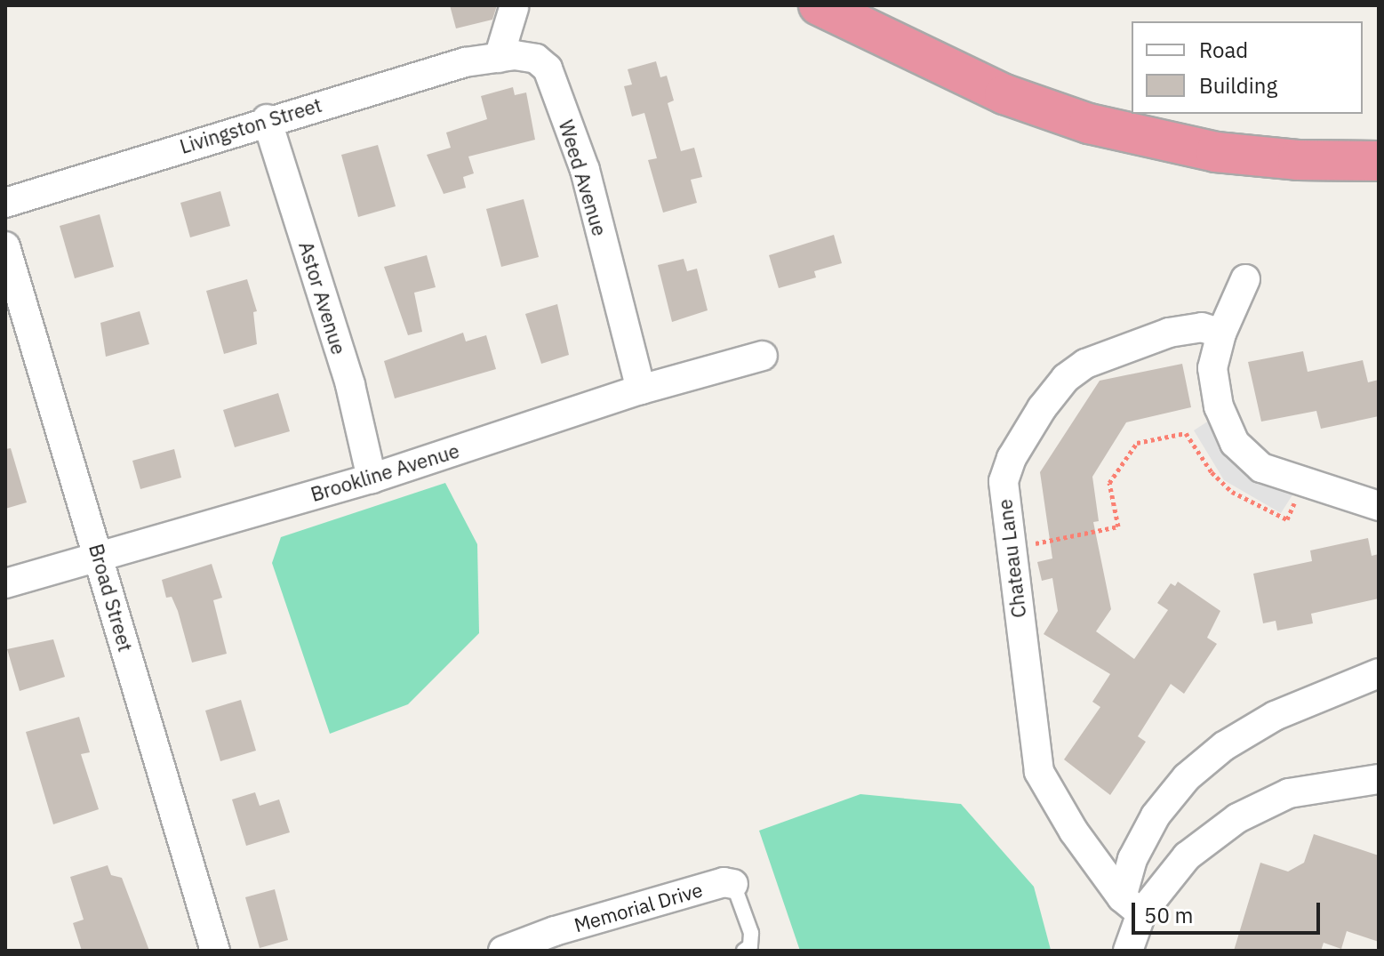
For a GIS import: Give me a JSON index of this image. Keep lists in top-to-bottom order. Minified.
{"streets":{"street":["Livingston Street","Weed Avenue","Astor Avenue","Brookline Avenue","Chateau Lane","Broad Street","Memorial Drive"]},"crossings":[["Livingston Street","Weed Avenue"],["Livingston Street","Astor Avenue"],["Weed Avenue","Brookline Avenue"],["Astor Avenue","Brookline Avenue"],["Brookline Avenue","Broad Street"]],"legend":["Road","Building"],"scale_bar":"50 m"}
